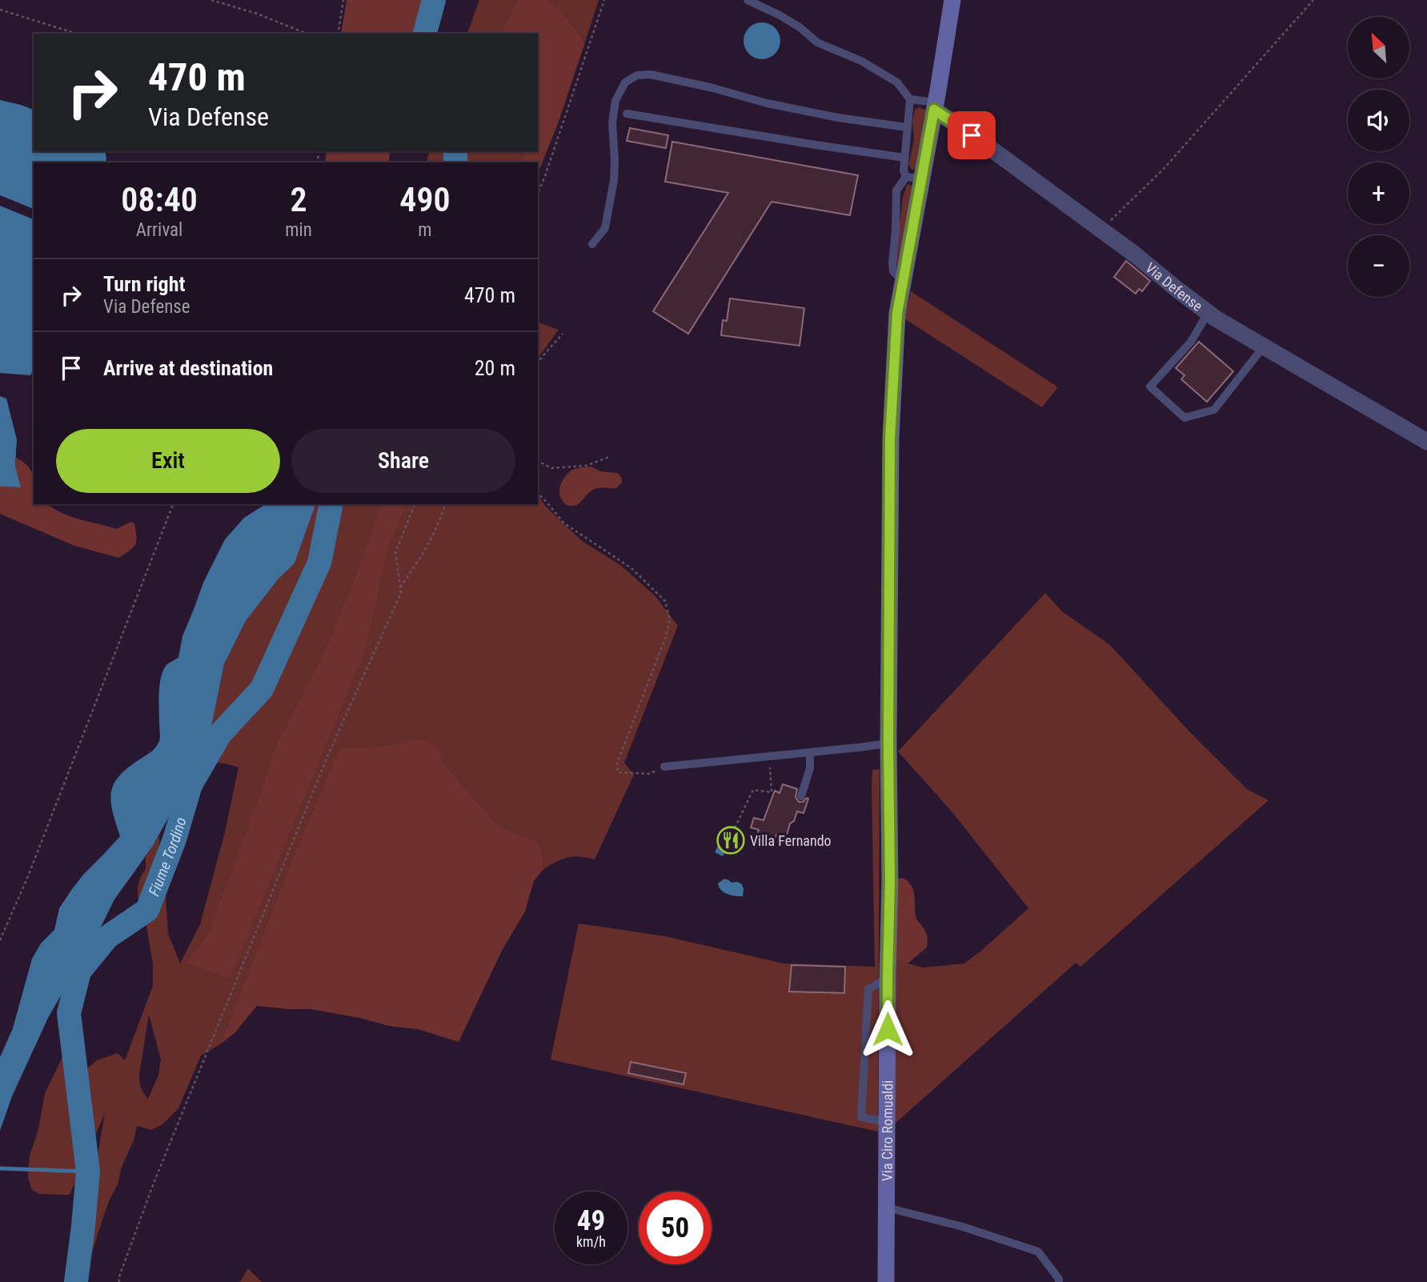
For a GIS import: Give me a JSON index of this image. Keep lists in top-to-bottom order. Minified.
{"streets":{"main road":["Via Ciro Romualdi"],"street":["Via Defense"]},"crossings":[["Via Defense","Via Ciro Romualdi"]],"water":["Fiume Tordino"],"places":{"restaurant":["Villa Fernando"]},"north":"top left","page":{"map_buttons":["+","−"],"turn":["470 m","Via Defense"],"eta":["08:40","Arrival","2","min","490","m"],"list":[{"name":"Turn right","note":"Via Defense","value":"470 m"},{"name":"Arrive at destination","value":"20 m"}],"buttons":["Exit","Share"],"speed":"49 km/h","limit":"50"}}
